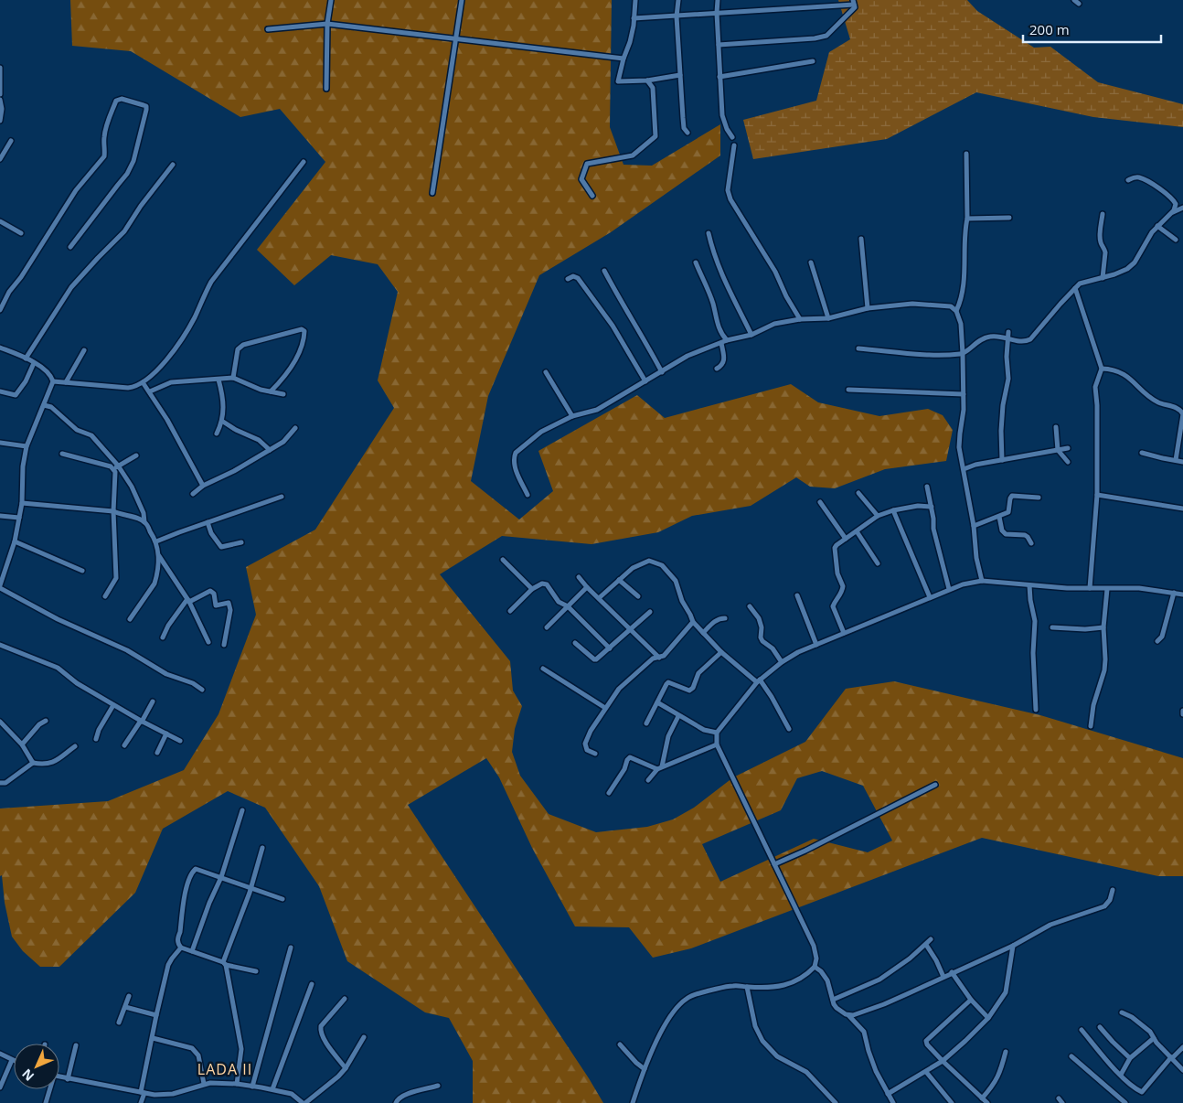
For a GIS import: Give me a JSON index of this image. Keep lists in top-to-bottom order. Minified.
{"districts":["LADA II"],"scale_bar":"200 m","north":"bottom left"}
